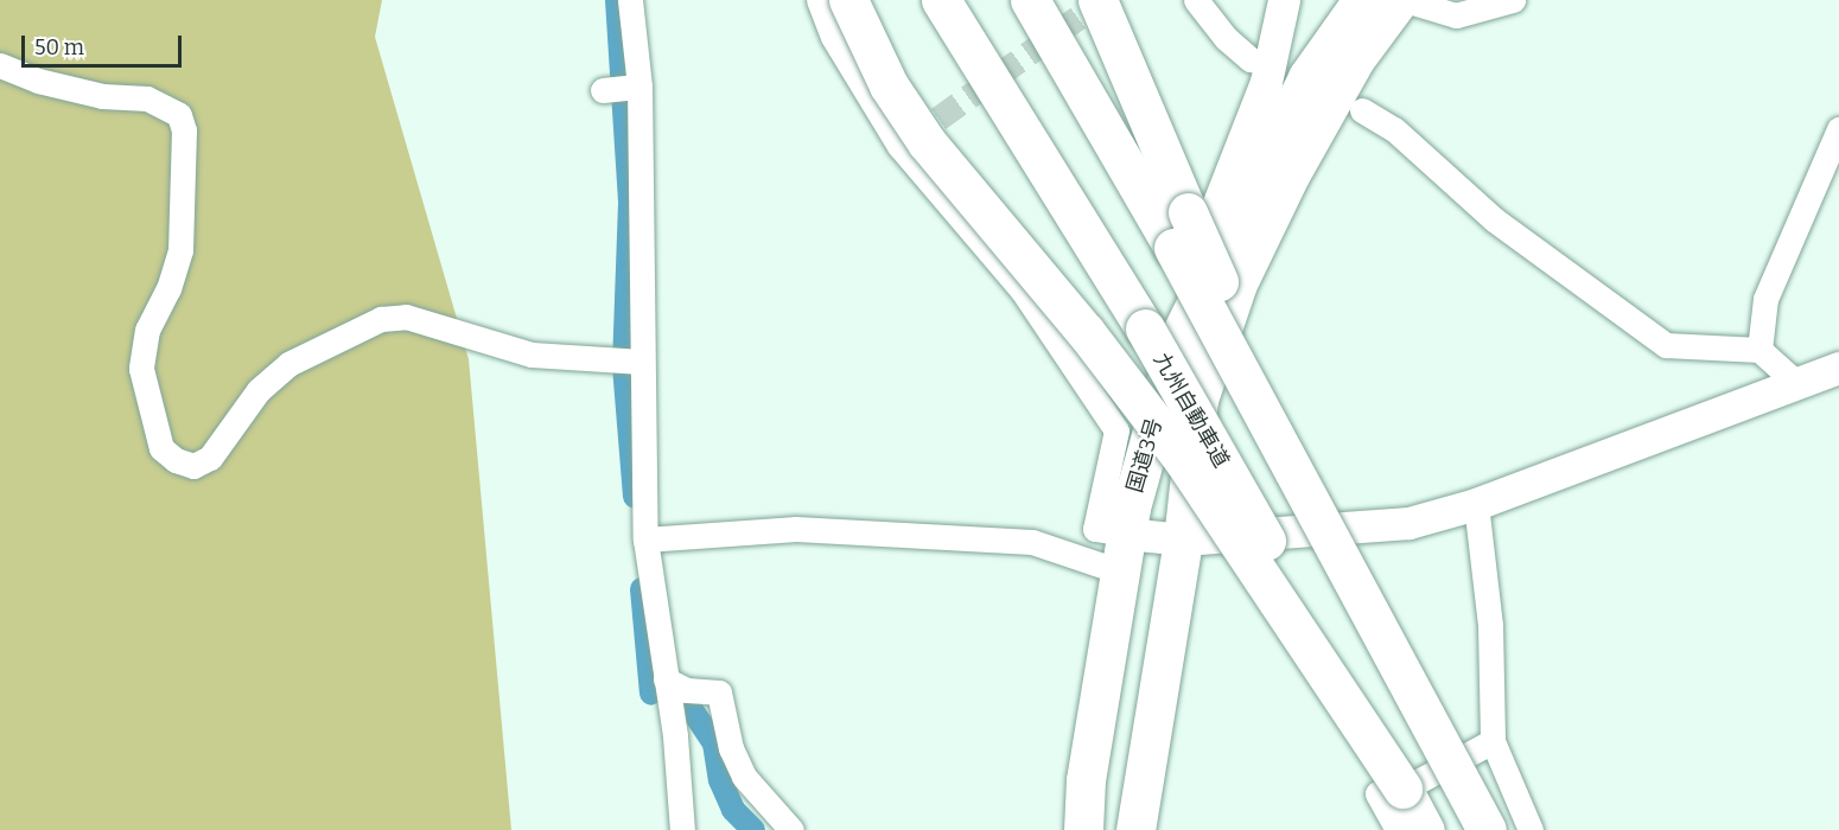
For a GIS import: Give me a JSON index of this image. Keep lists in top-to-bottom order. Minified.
{"streets":{"highway":["九州自動車道","国道3号"]},"scale_bar":"50 m"}
